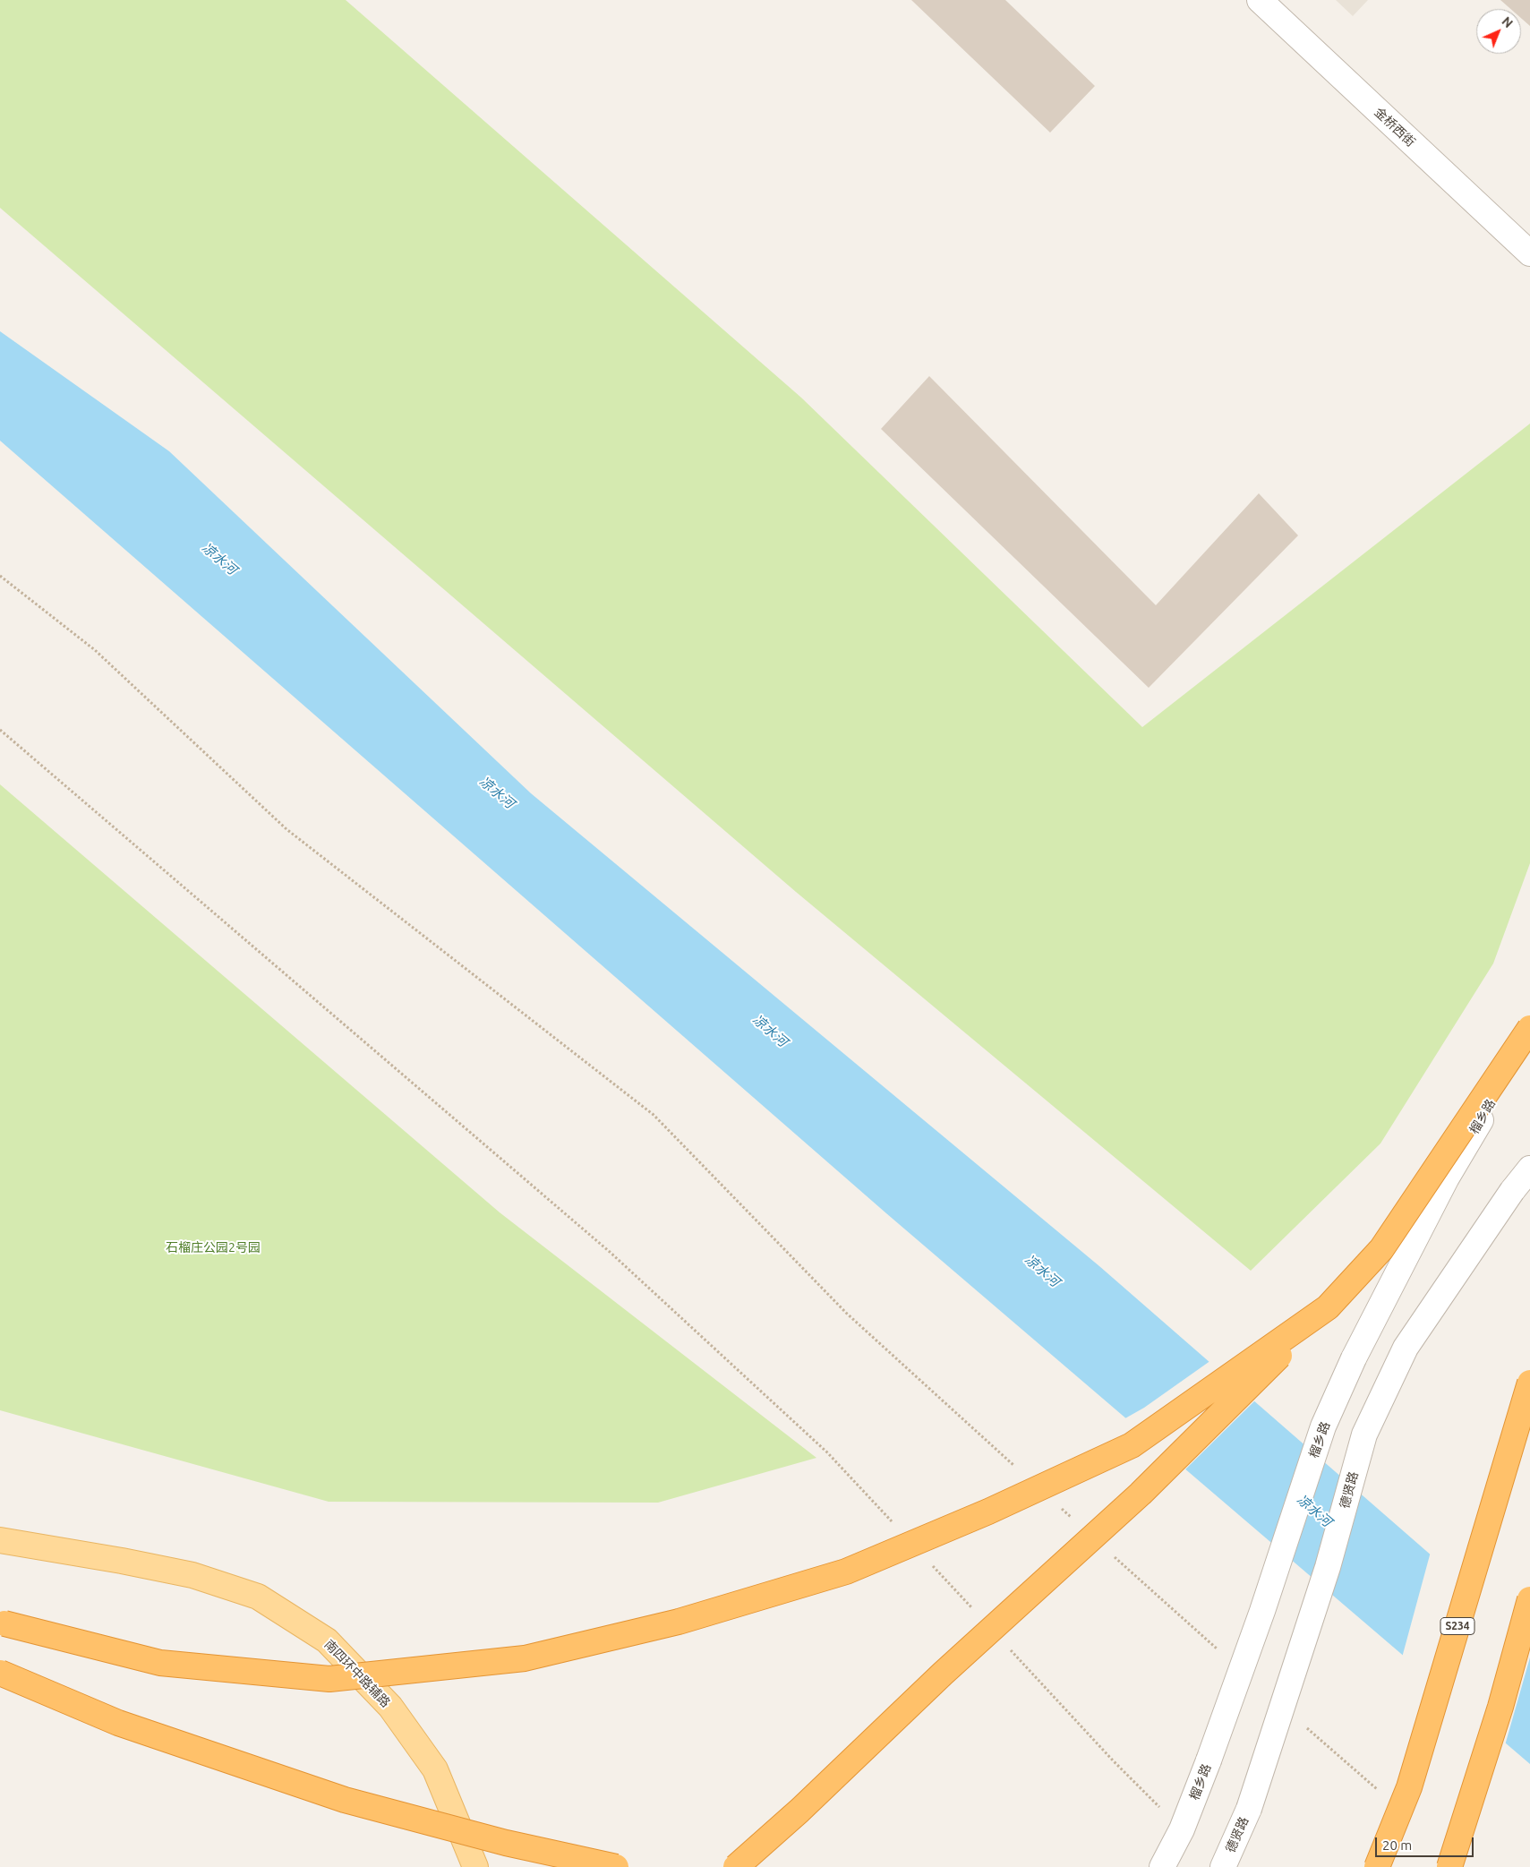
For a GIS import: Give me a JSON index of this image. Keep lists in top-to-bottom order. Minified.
{"streets":{"highway":["S234"],"main road":["南四环中路辅路"],"street":["金桥西街","榴乡路","德贤路"]},"water":["凉水河"],"parks":["石榴庄公园2号园"],"scale_bar":"20 m","north":"top right"}
